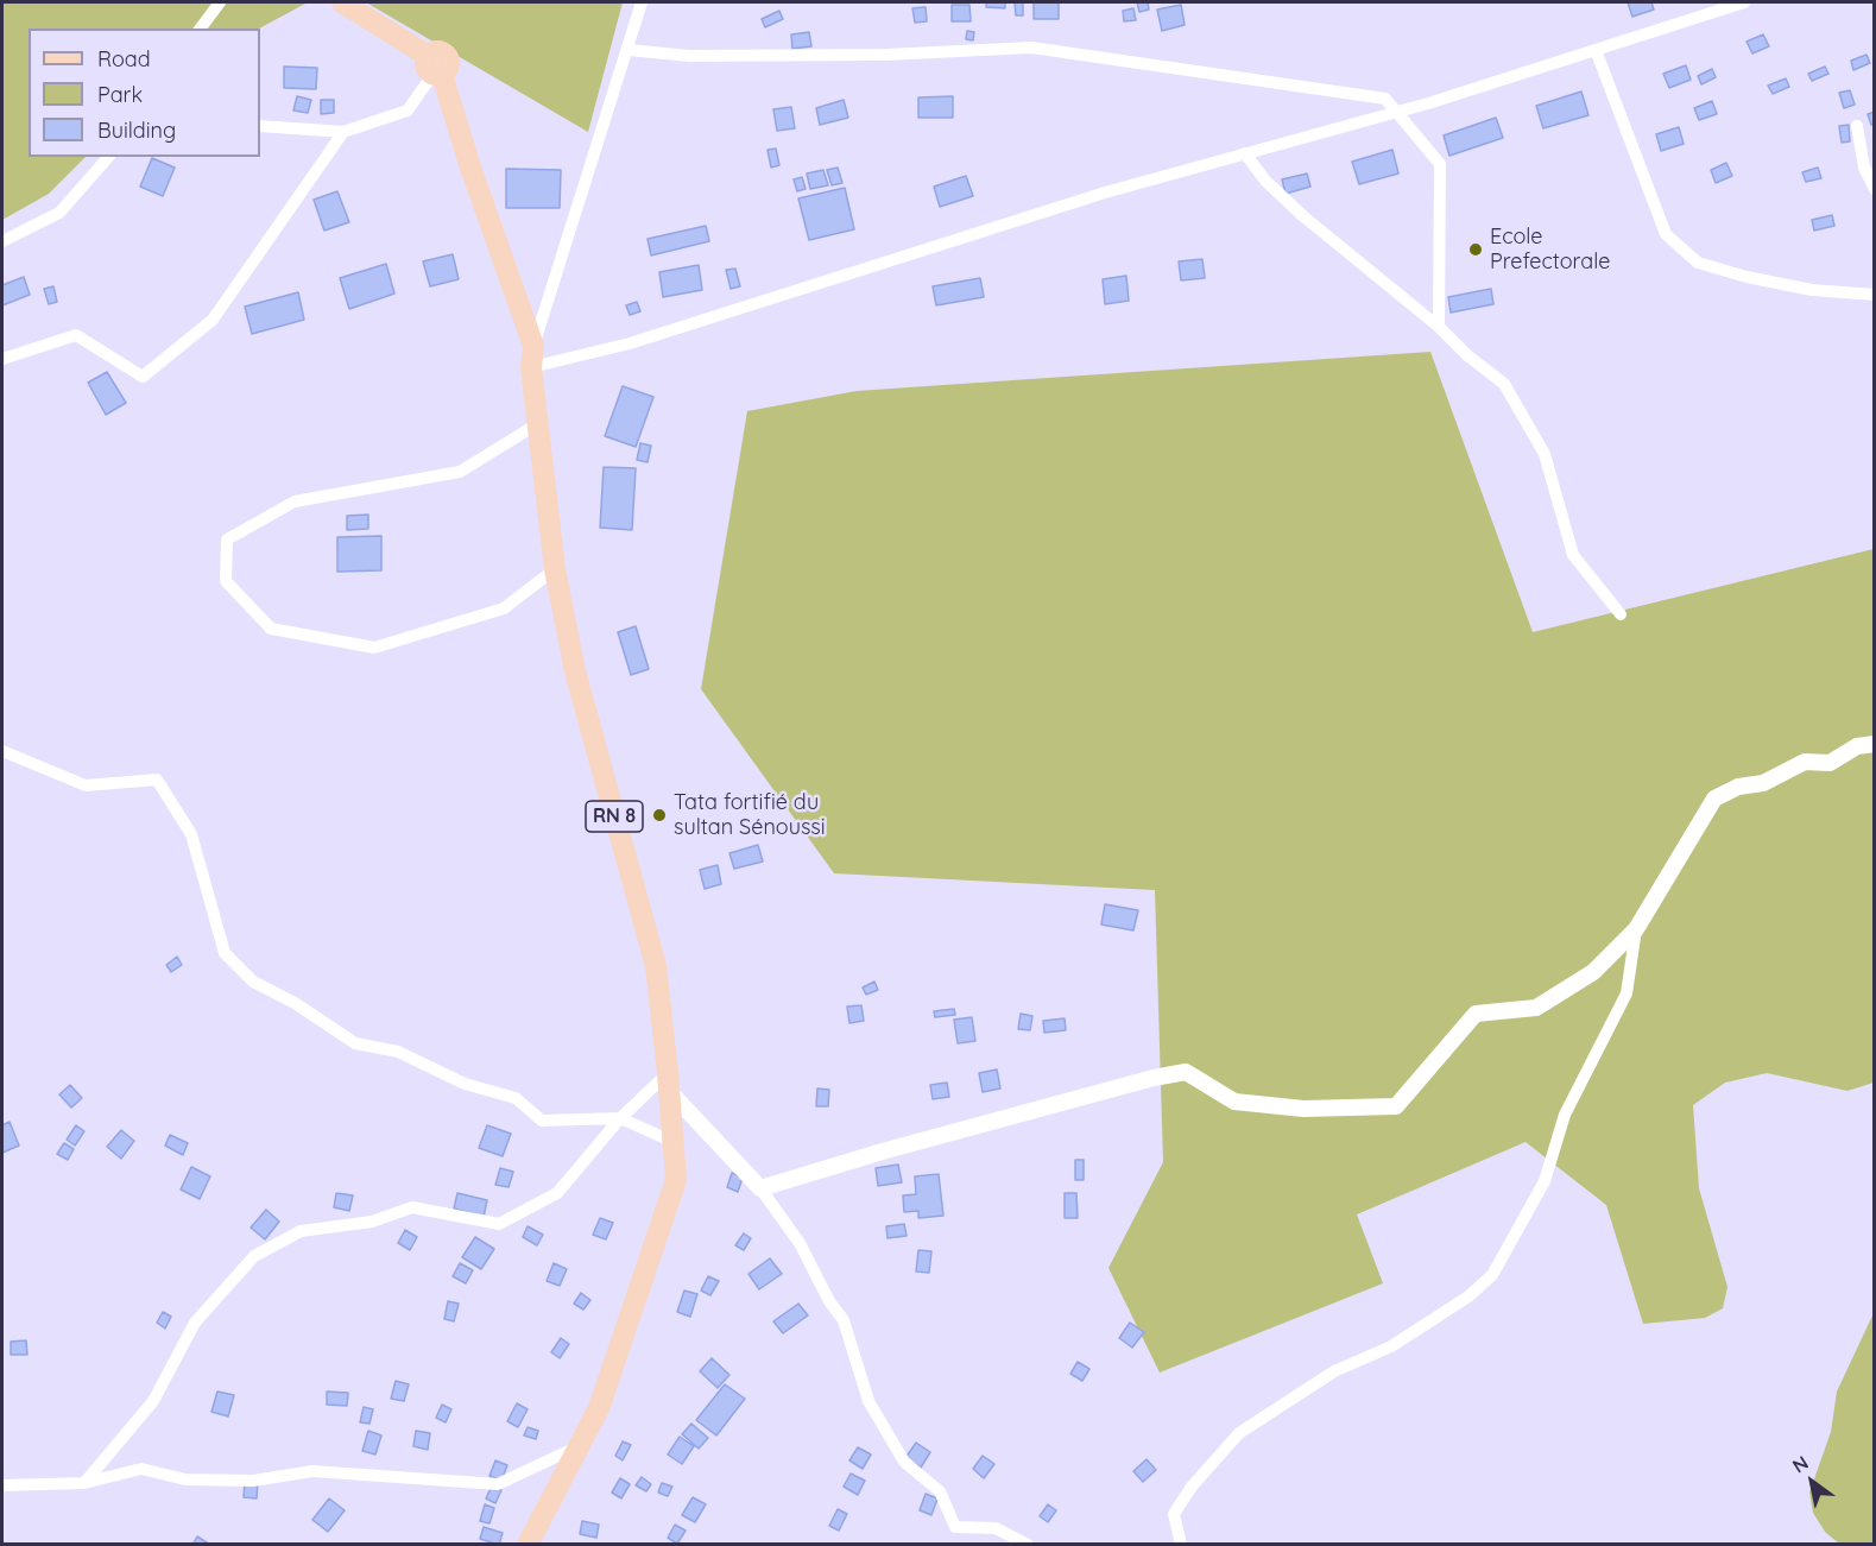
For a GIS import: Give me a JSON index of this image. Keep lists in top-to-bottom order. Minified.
{"streets":{"main road":["RN 8"]},"places":["Ecole Prefectorale","Tata fortifié du sultan Sénoussi"],"legend":["Road","Park","Building"],"north":"top left"}
